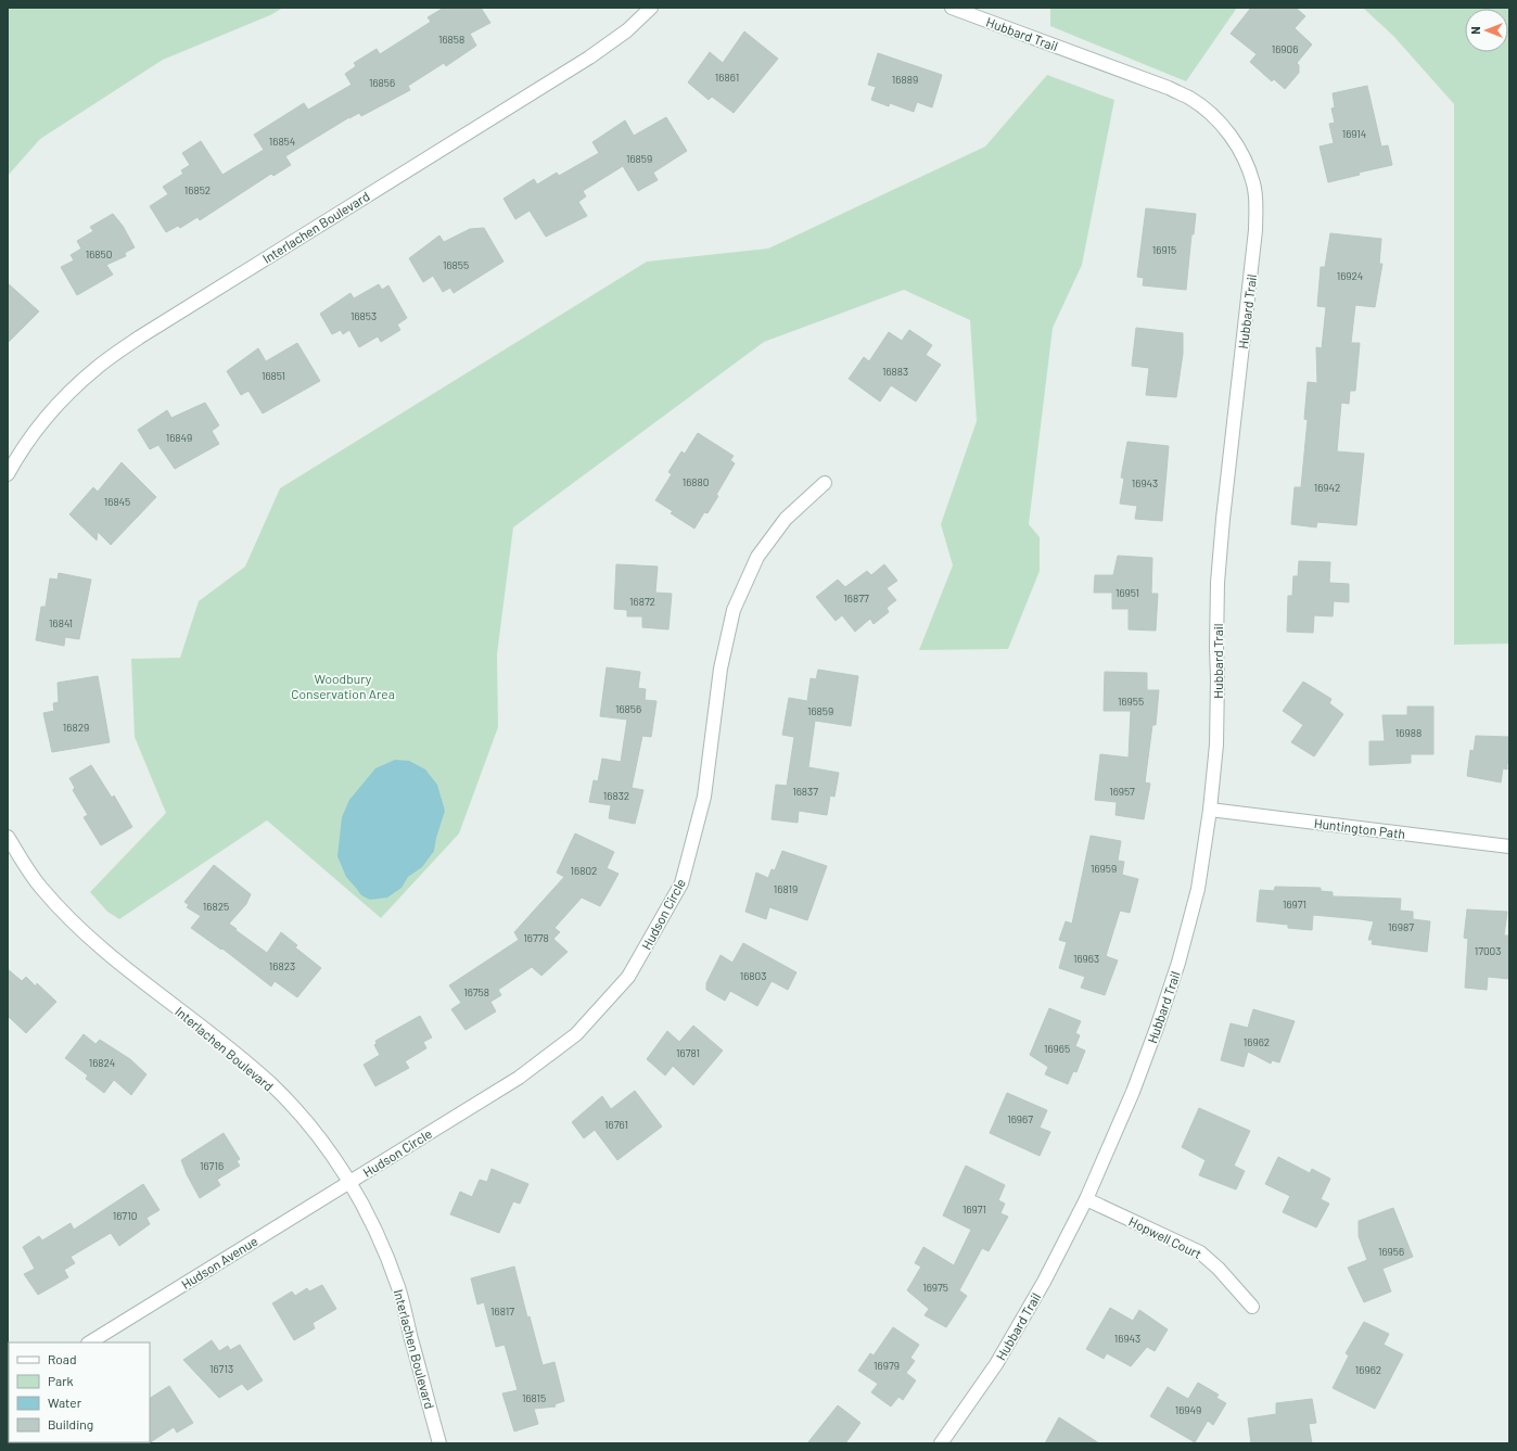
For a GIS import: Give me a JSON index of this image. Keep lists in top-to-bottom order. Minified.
{"streets":{"street":["Hubbard Trail","Interlachen Boulevard","Huntington Path","Hudson Circle","Hopwell Court","Hudson Avenue"]},"crossings":[["Hubbard Trail","Huntington Path"],["Hubbard Trail","Hopwell Court"],["Interlachen Boulevard","Hudson Circle"],["Interlachen Boulevard","Hudson Avenue"],["Hudson Circle","Hudson Avenue"]],"parks":["Woodbury Conservation Area"],"house_numbers":["16858","16906","16861","16889","16856","16914","16854","16859","16852","16915","16850","16855","16924","16853","16883","16851","16849","16880","16943","16942","16845","16951","16877","16872","16841","16955","16856","16859","16829","16988","16837","16957","16832","16959","16802","16819","16971","16825","16987","16778","17003","16963","16823","16803","16758","16962","16965","16781","16824","16967","16761","16716","16971","16710","16956","16975","16817","16943","16979","16713","16962","16815","16949"],"legend":["Road","Park","Water","Building"],"north":"left"}
